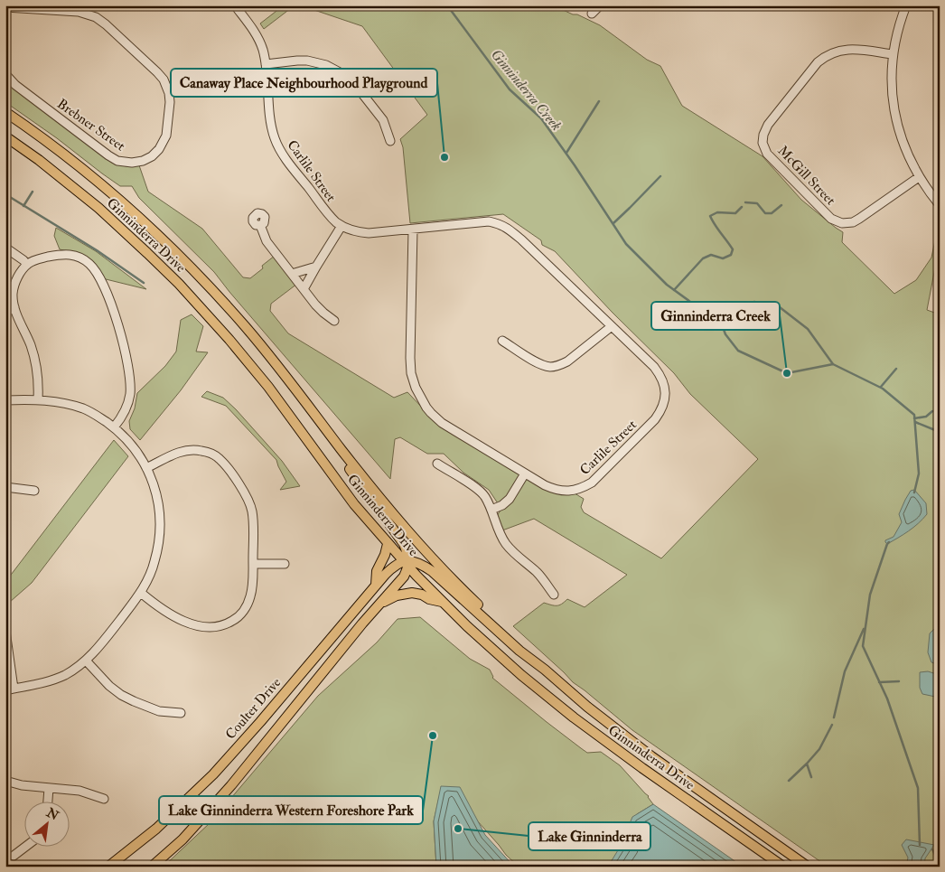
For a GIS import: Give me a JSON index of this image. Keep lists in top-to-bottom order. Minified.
{"streets":{"main road":["Ginninderra Drive","Coulter Drive"],"street":["Brebner Street","Carlile Street","McGill Street"]},"crossings":[["Ginninderra Drive","Coulter Drive"]],"water":["Ginninderra Creek"],"places":["Canaway Place Neighbourhood Playground","Ginninderra Creek","Lake Ginninderra Western Foreshore Park","Lake Ginninderra"],"north":"top right"}
